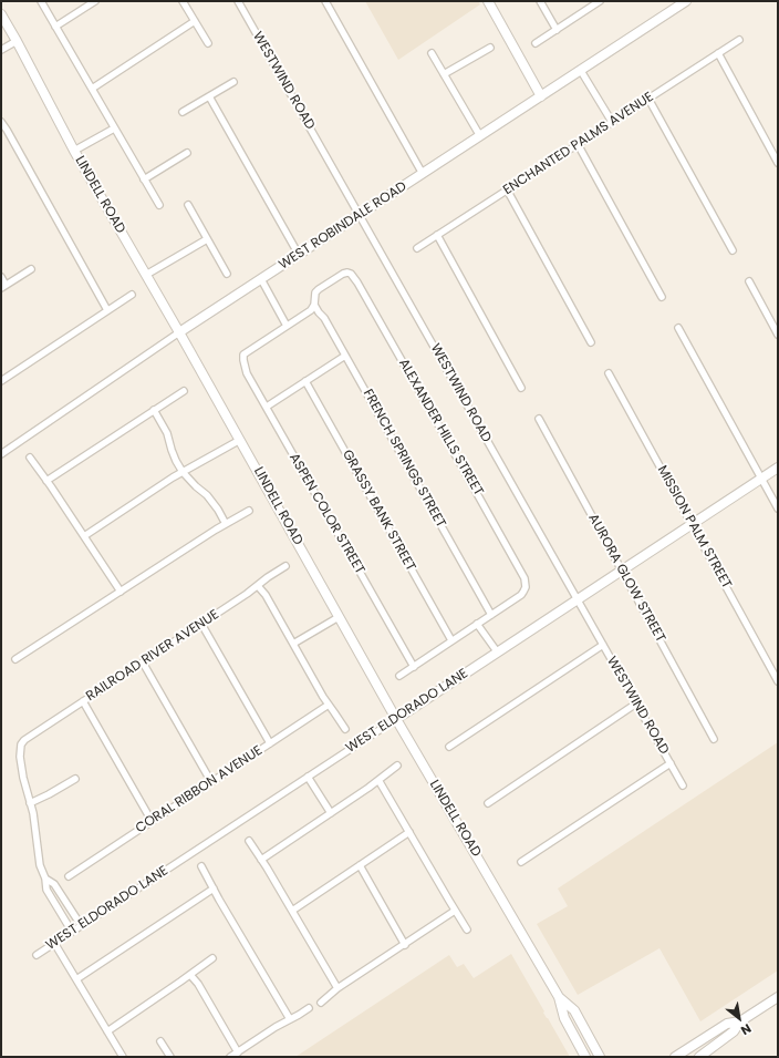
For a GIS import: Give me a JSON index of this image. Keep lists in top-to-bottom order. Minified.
{"streets":{"street":["WESTWIND ROAD","ENCHANTED PALMS AVENUE","LINDELL ROAD","WEST ROBINDALE ROAD","ALEXANDER HILLS STREET","FRENCH SPRINGS STREET","GRASSY BANK STREET","ASPEN COLOR STREET","MISSION PALM STREET","AURORA GLOW STREET","RAILROAD RIVER AVENUE","WEST ELDORADO LANE","CORAL RIBBON AVENUE"]},"crossings":[["WESTWIND ROAD","WEST ROBINDALE ROAD"],["WESTWIND ROAD","WEST ELDORADO LANE"],["LINDELL ROAD","WEST ROBINDALE ROAD"],["LINDELL ROAD","WEST ELDORADO LANE"],["ALEXANDER HILLS STREET","FRENCH SPRINGS STREET"],["MISSION PALM STREET","WEST ELDORADO LANE"],["AURORA GLOW STREET","WEST ELDORADO LANE"]],"north":"bottom right"}
